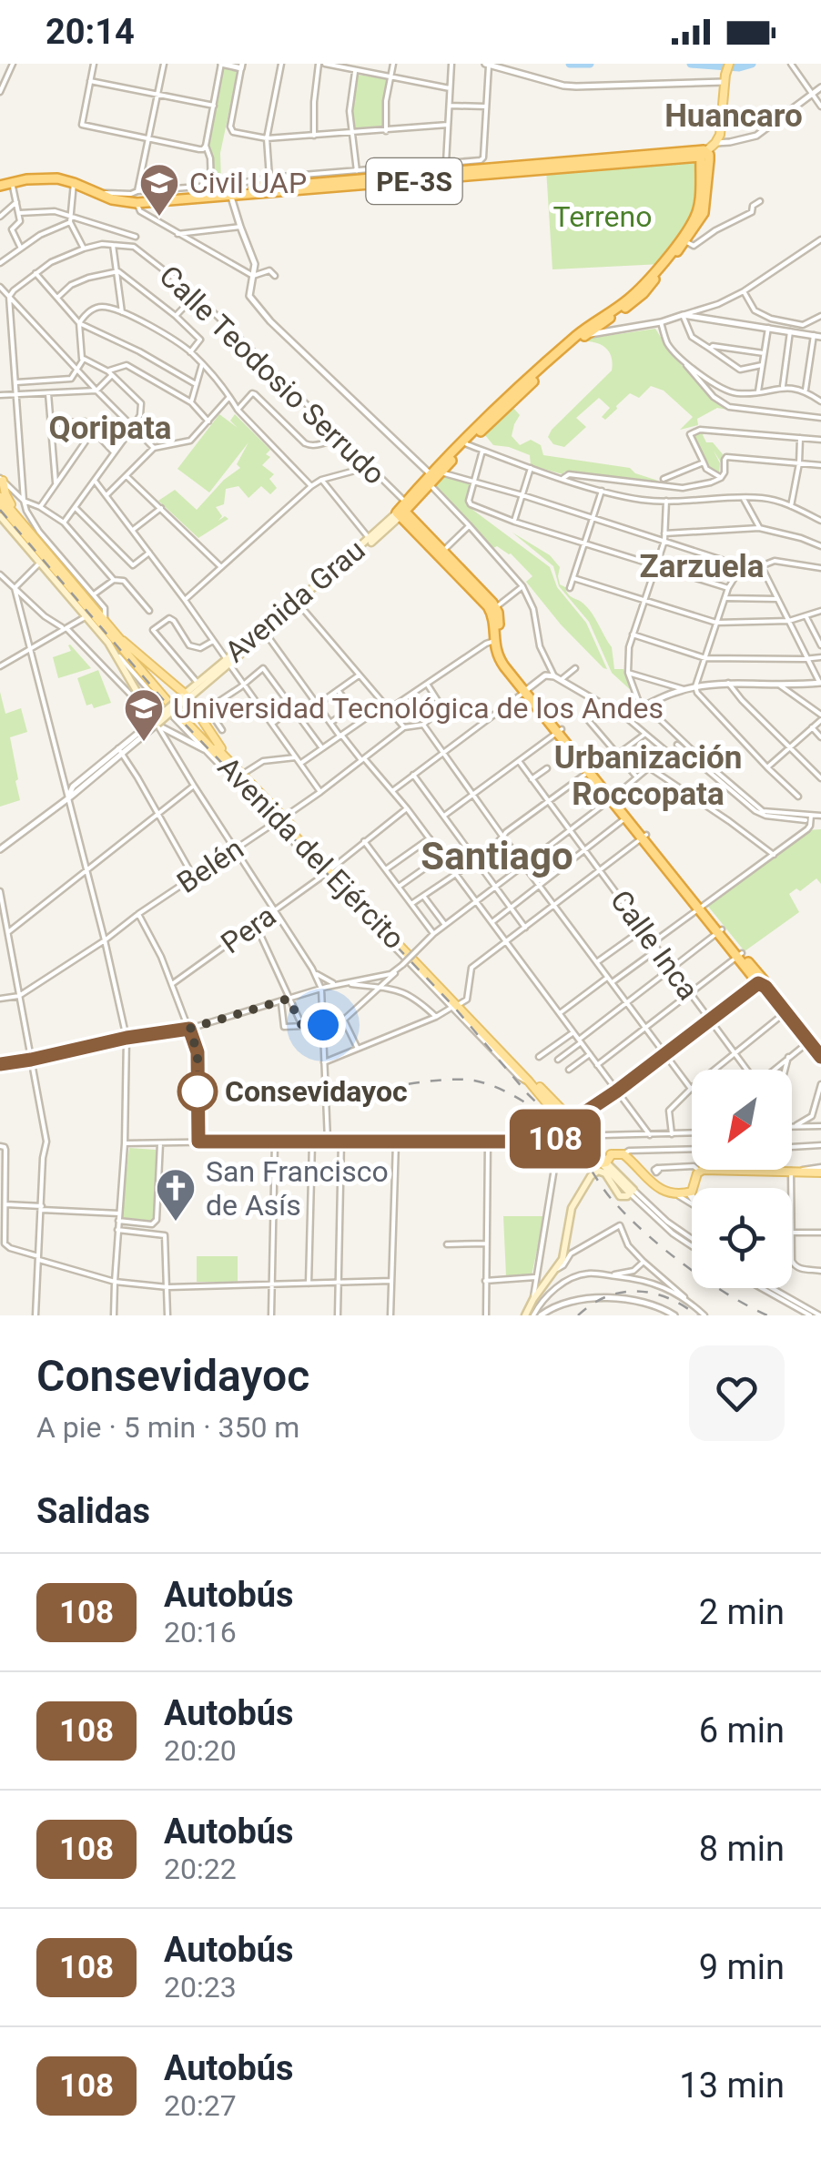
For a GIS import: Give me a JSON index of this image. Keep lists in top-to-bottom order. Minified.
{"streets":{"highway":["PE-3S"],"main road":["Avenida Grau","Avenida del Ejército"],"street":["Calle Teodosio Serrudo","Belén","Pera","Calle Inca"]},"crossings":[["Calle Teodosio Serrudo","Avenida Grau"],["Avenida del Ejército","Pera"]],"districts":["Huancaro","Qoripata","Zarzuela","Urbanización Roccopata","Santiago"],"parks":["Terreno"],"places":{"school or university":["Civil UAP","Universidad Tecnológica de los Andes"],"other":["Consevidayoc"],"church":["San Francisco de Asís"]},"lines":["bus line 108"],"north":"bottom left","page":{"status":"20:14","on_map":"108","heading":[["Consevidayoc","A pie · 5 min · 350 m"],"Salidas"],"list":[{"mark":"108","name":"Autobús","note":"20:16","value":"2 min"},{"mark":"108","name":"Autobús","note":"20:20","value":"6 min"},{"mark":"108","name":"Autobús","note":"20:22","value":"8 min"},{"mark":"108","name":"Autobús","note":"20:23","value":"9 min"},{"mark":"108","name":"Autobús","note":"20:27","value":"13 min"}]}}
